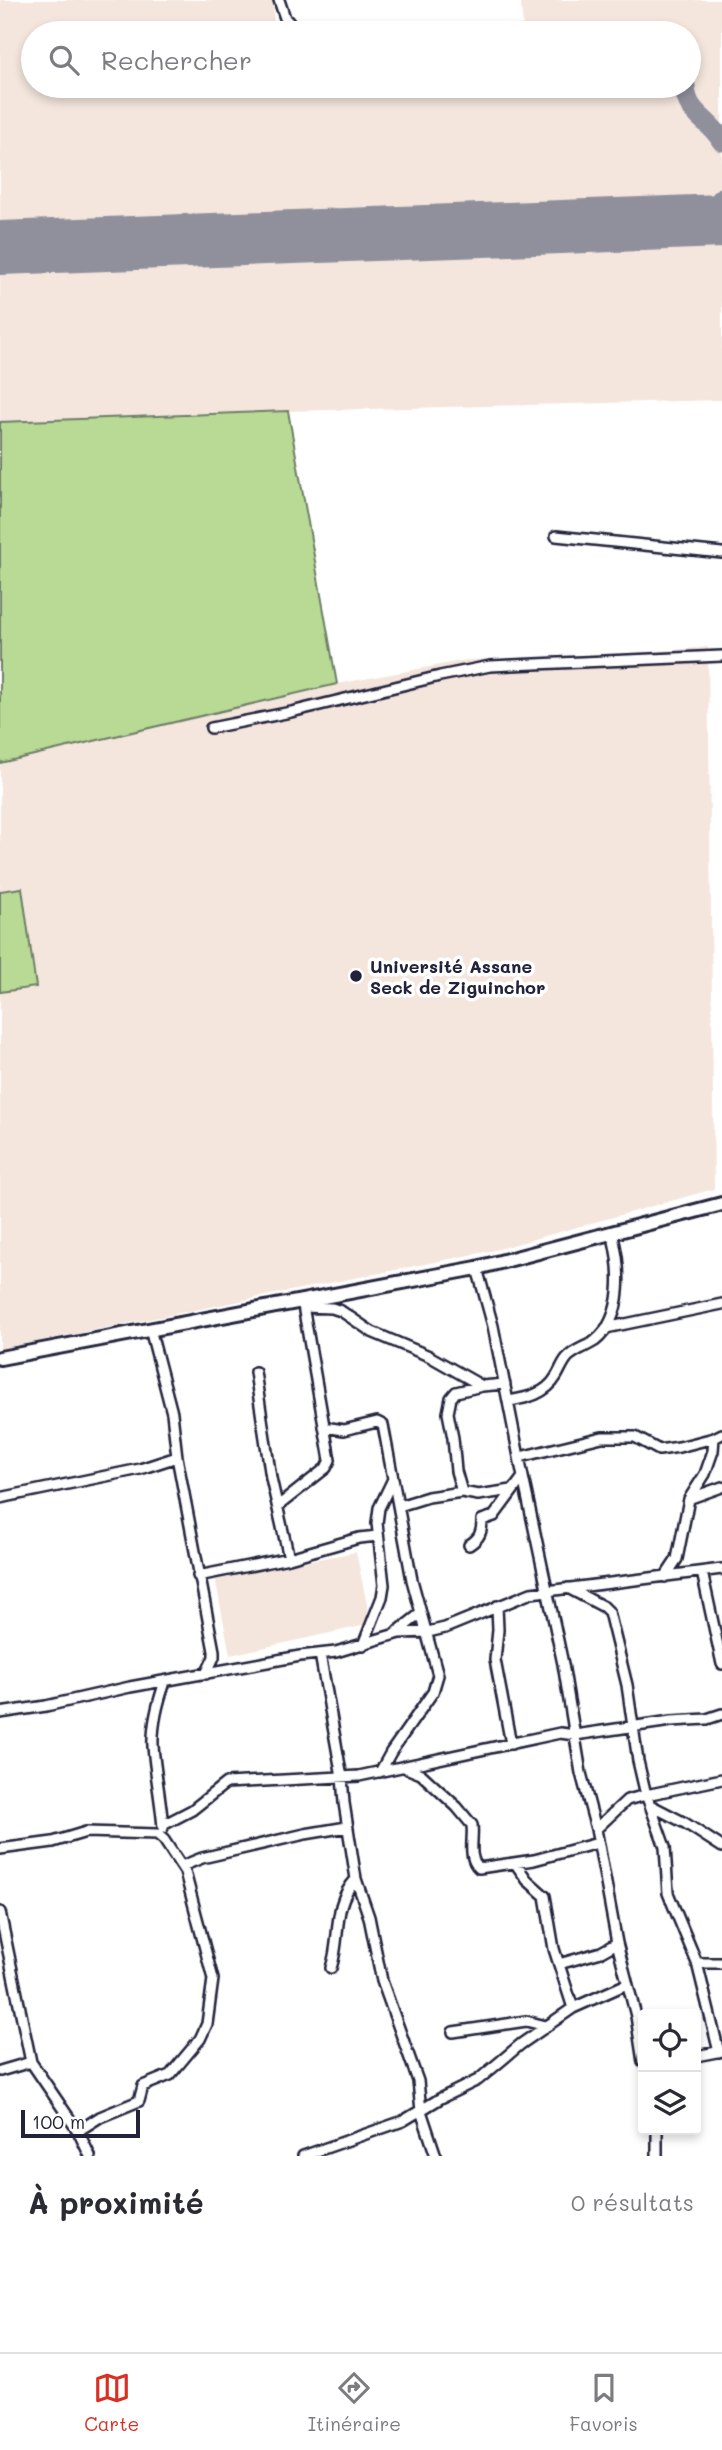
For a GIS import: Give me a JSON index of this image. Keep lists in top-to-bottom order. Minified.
{"places":["Université Assane Seck de Ziguinchor"],"scale_bar":"100 m","page":{"search":"Rechercher","scale":"100 m","heading":["À proximité","0 résultats"],"nav":["Carte","Itinéraire","Favoris"]}}
